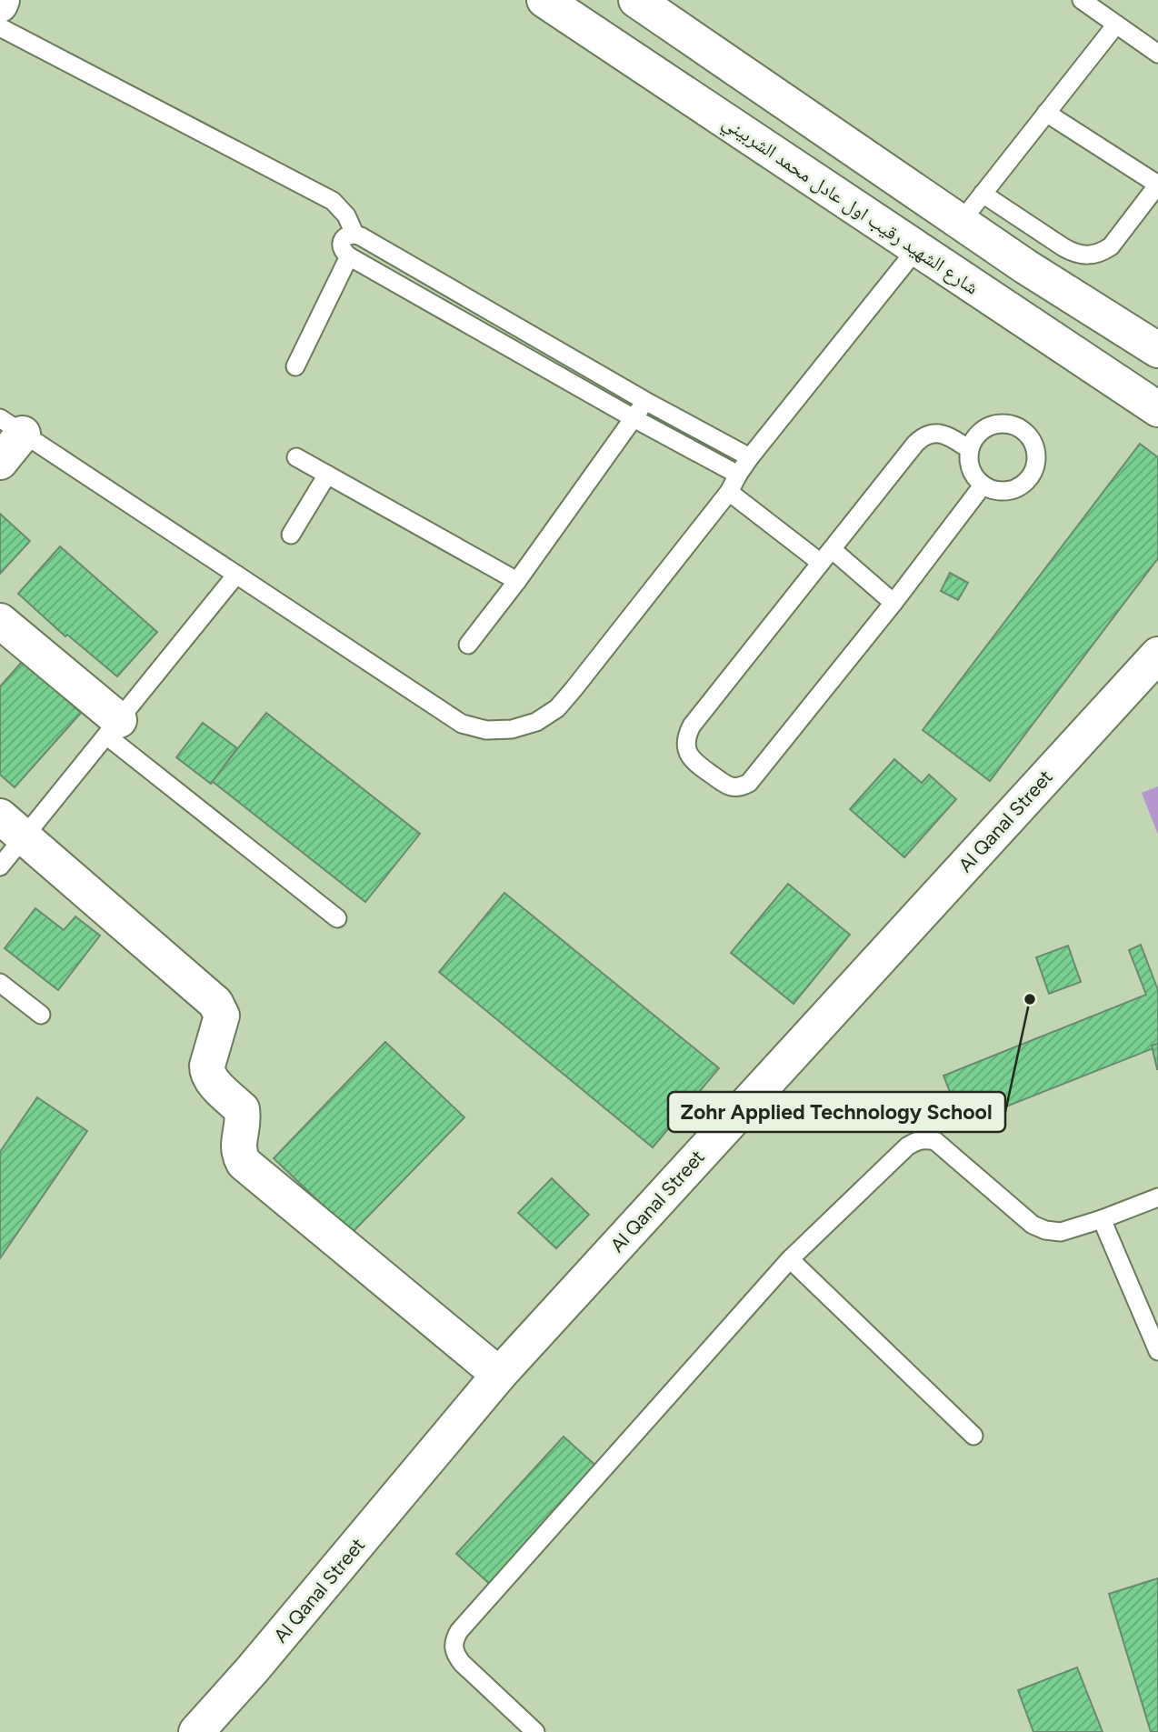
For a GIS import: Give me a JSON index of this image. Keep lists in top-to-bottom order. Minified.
{"streets":{"street":["شارع الشهيد رقيب اول عادل محمد الشربيني","Al Qanal Street"]},"places":["Zohr Applied Technology School"]}
